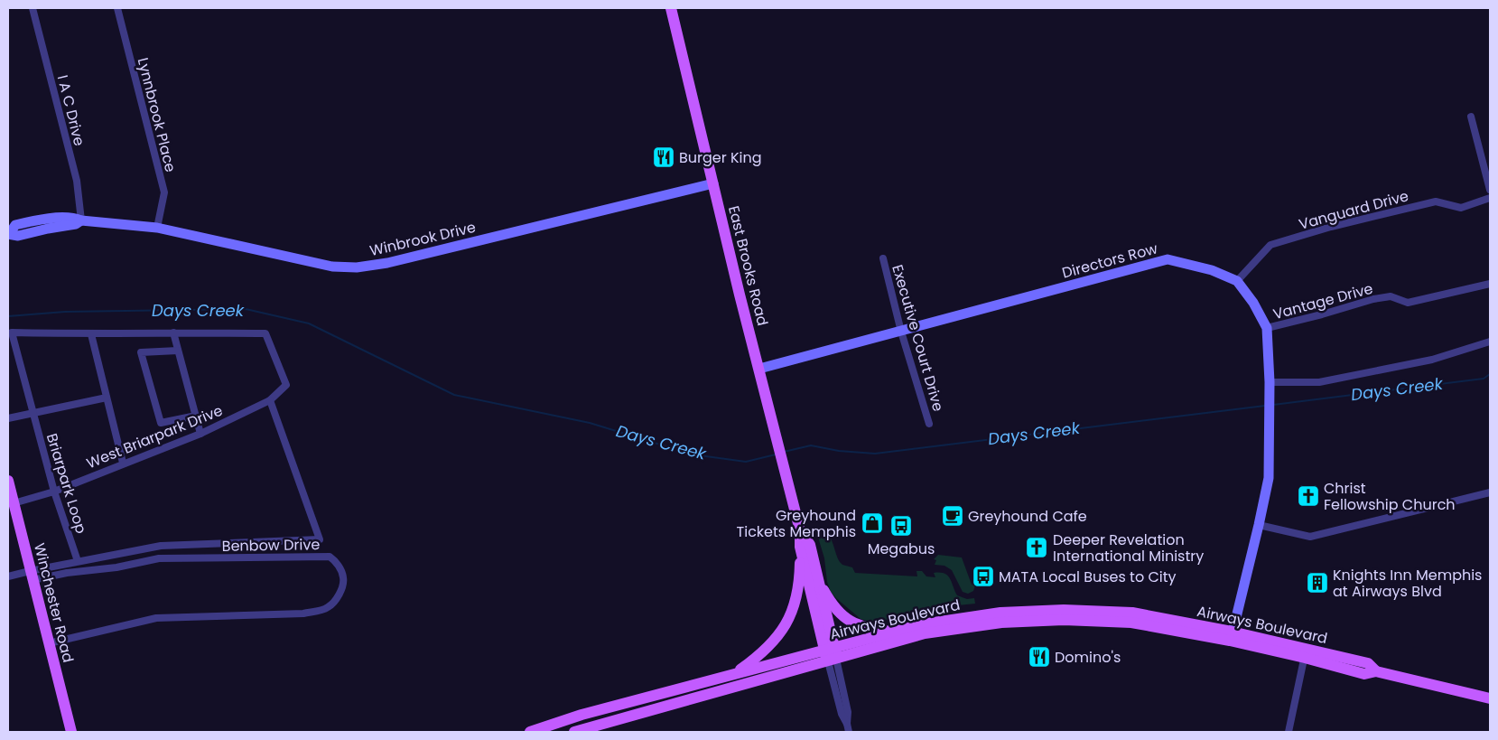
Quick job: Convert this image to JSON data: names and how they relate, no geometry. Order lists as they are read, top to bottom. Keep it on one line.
{"streets":{"main road":["East Brooks Road","Winchester Road","Airways Boulevard"],"street":["I A C Drive","Lynnbrook Place","Vanguard Drive","Winbrook Drive","Directors Row","Vantage Drive","Executive Court Drive","West Briarpark Drive","Briarpark Loop","Benbow Drive"]},"crossings":[["I A C Drive","Winbrook Drive"],["Lynnbrook Place","Winbrook Drive"],["Vanguard Drive","Directors Row"],["Winbrook Drive","East Brooks Road"],["Directors Row","East Brooks Road"],["Directors Row","Vantage Drive"],["Directors Row","Executive Court Drive"],["Directors Row","Airways Boulevard"],["East Brooks Road","Airways Boulevard"],["West Briarpark Drive","Briarpark Loop"],["West Briarpark Drive","Winchester Road"],["Benbow Drive","Winchester Road"]],"water":["Days Creek"],"places":{"restaurant":["Burger King","Domino's"],"church":["Christ Fellowship Church","Deeper Revelation International Ministry"],"cafe":["Greyhound Cafe"],"shop":["Greyhound Tickets Memphis"],"bus stop":["Megabus","MATA Local Buses to City"],"building":["Knights Inn Memphis at Airways Blvd"]}}
